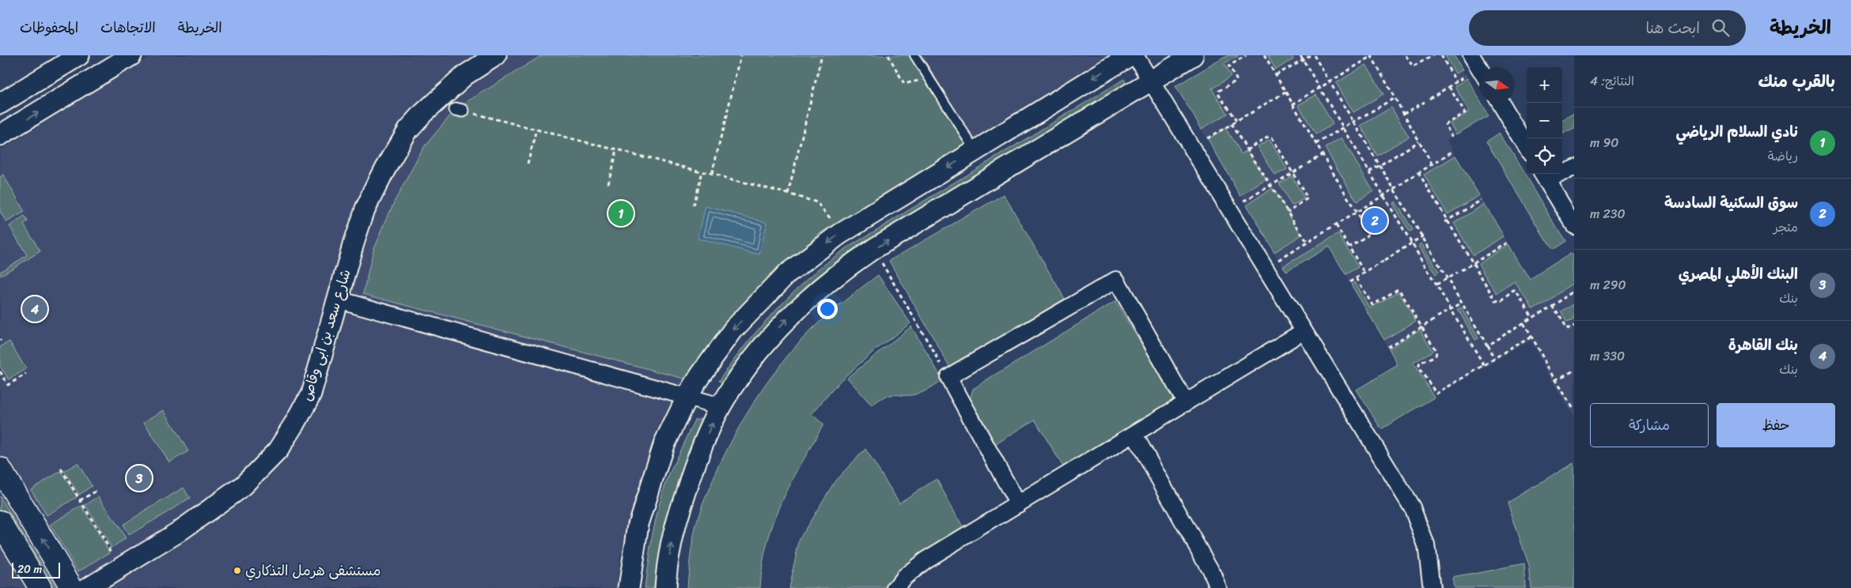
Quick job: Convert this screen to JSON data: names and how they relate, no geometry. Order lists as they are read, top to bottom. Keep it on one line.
{"streets":{"street":["شارع سعد بن ابى وقاص"]},"places":["مستشفى هرمل التذكاري"],"scale_bar":"20 m","north":"right","page":{"header":"الخريطة","search":"ابحث هنا","nav":["الخريطة","الاتجاهات","المحفوظات"],"heading":["بالقرب منك","النتائج: 4"],"map_buttons":["+","−"],"list":[{"mark":"1","name":"نادي السلام الرياضي","note":"رياضة","value":"90 m"},{"mark":"2","name":"سوق السكنية السادسة","note":"متجر","value":"230 m"},{"mark":"3","name":"البنك الأهلي المصري","note":"بنك","value":"290 m"},{"mark":"4","name":"بنك القاهرة","note":"بنك","value":"330 m"}],"pins":["1","2","4","3"],"buttons":["حفظ","مشاركة"],"scale":"20 m"}}
